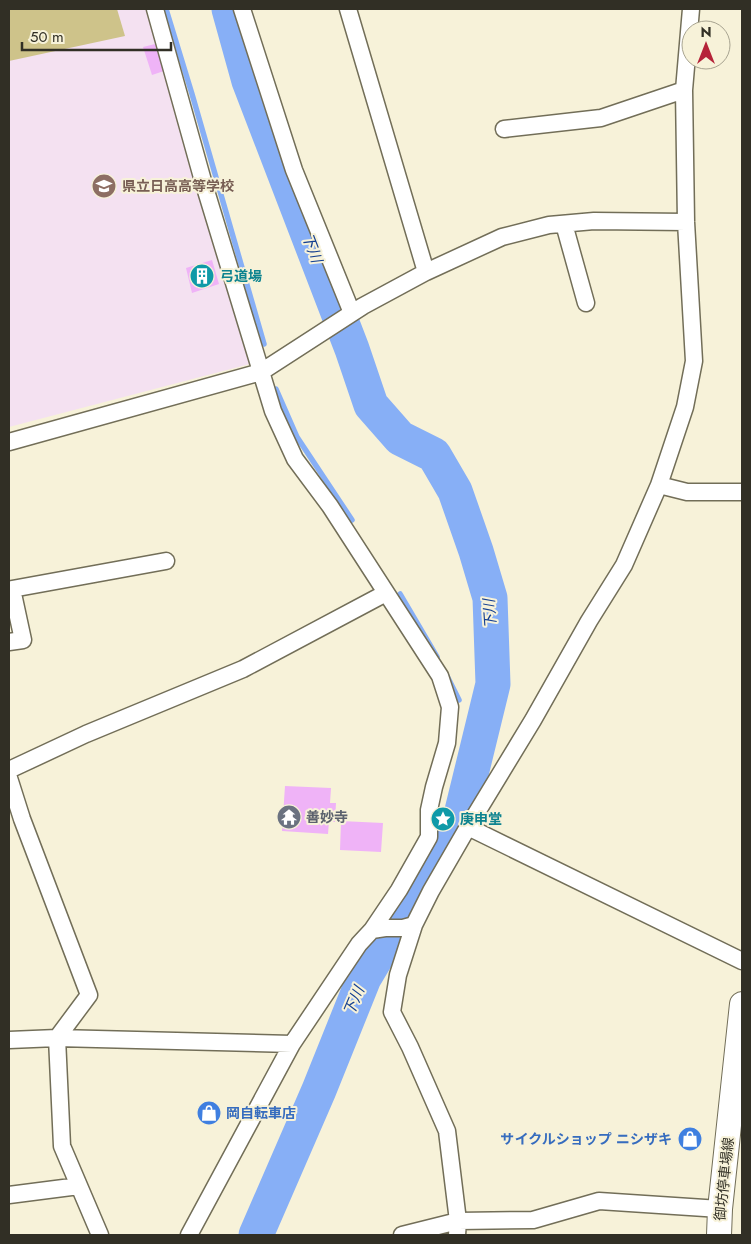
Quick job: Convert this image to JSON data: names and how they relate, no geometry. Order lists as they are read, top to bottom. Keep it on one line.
{"streets":{"main road":["御坊停車場線"]},"water":["下川"],"places":{"school or university":["県立日高高等学校"],"building":["弓道場"],"temple":["善妙寺"],"place":["庚申堂"],"shop":["岡自転車店","サイクルショップ ニシザキ"]},"scale_bar":"50 m","north":"top"}
